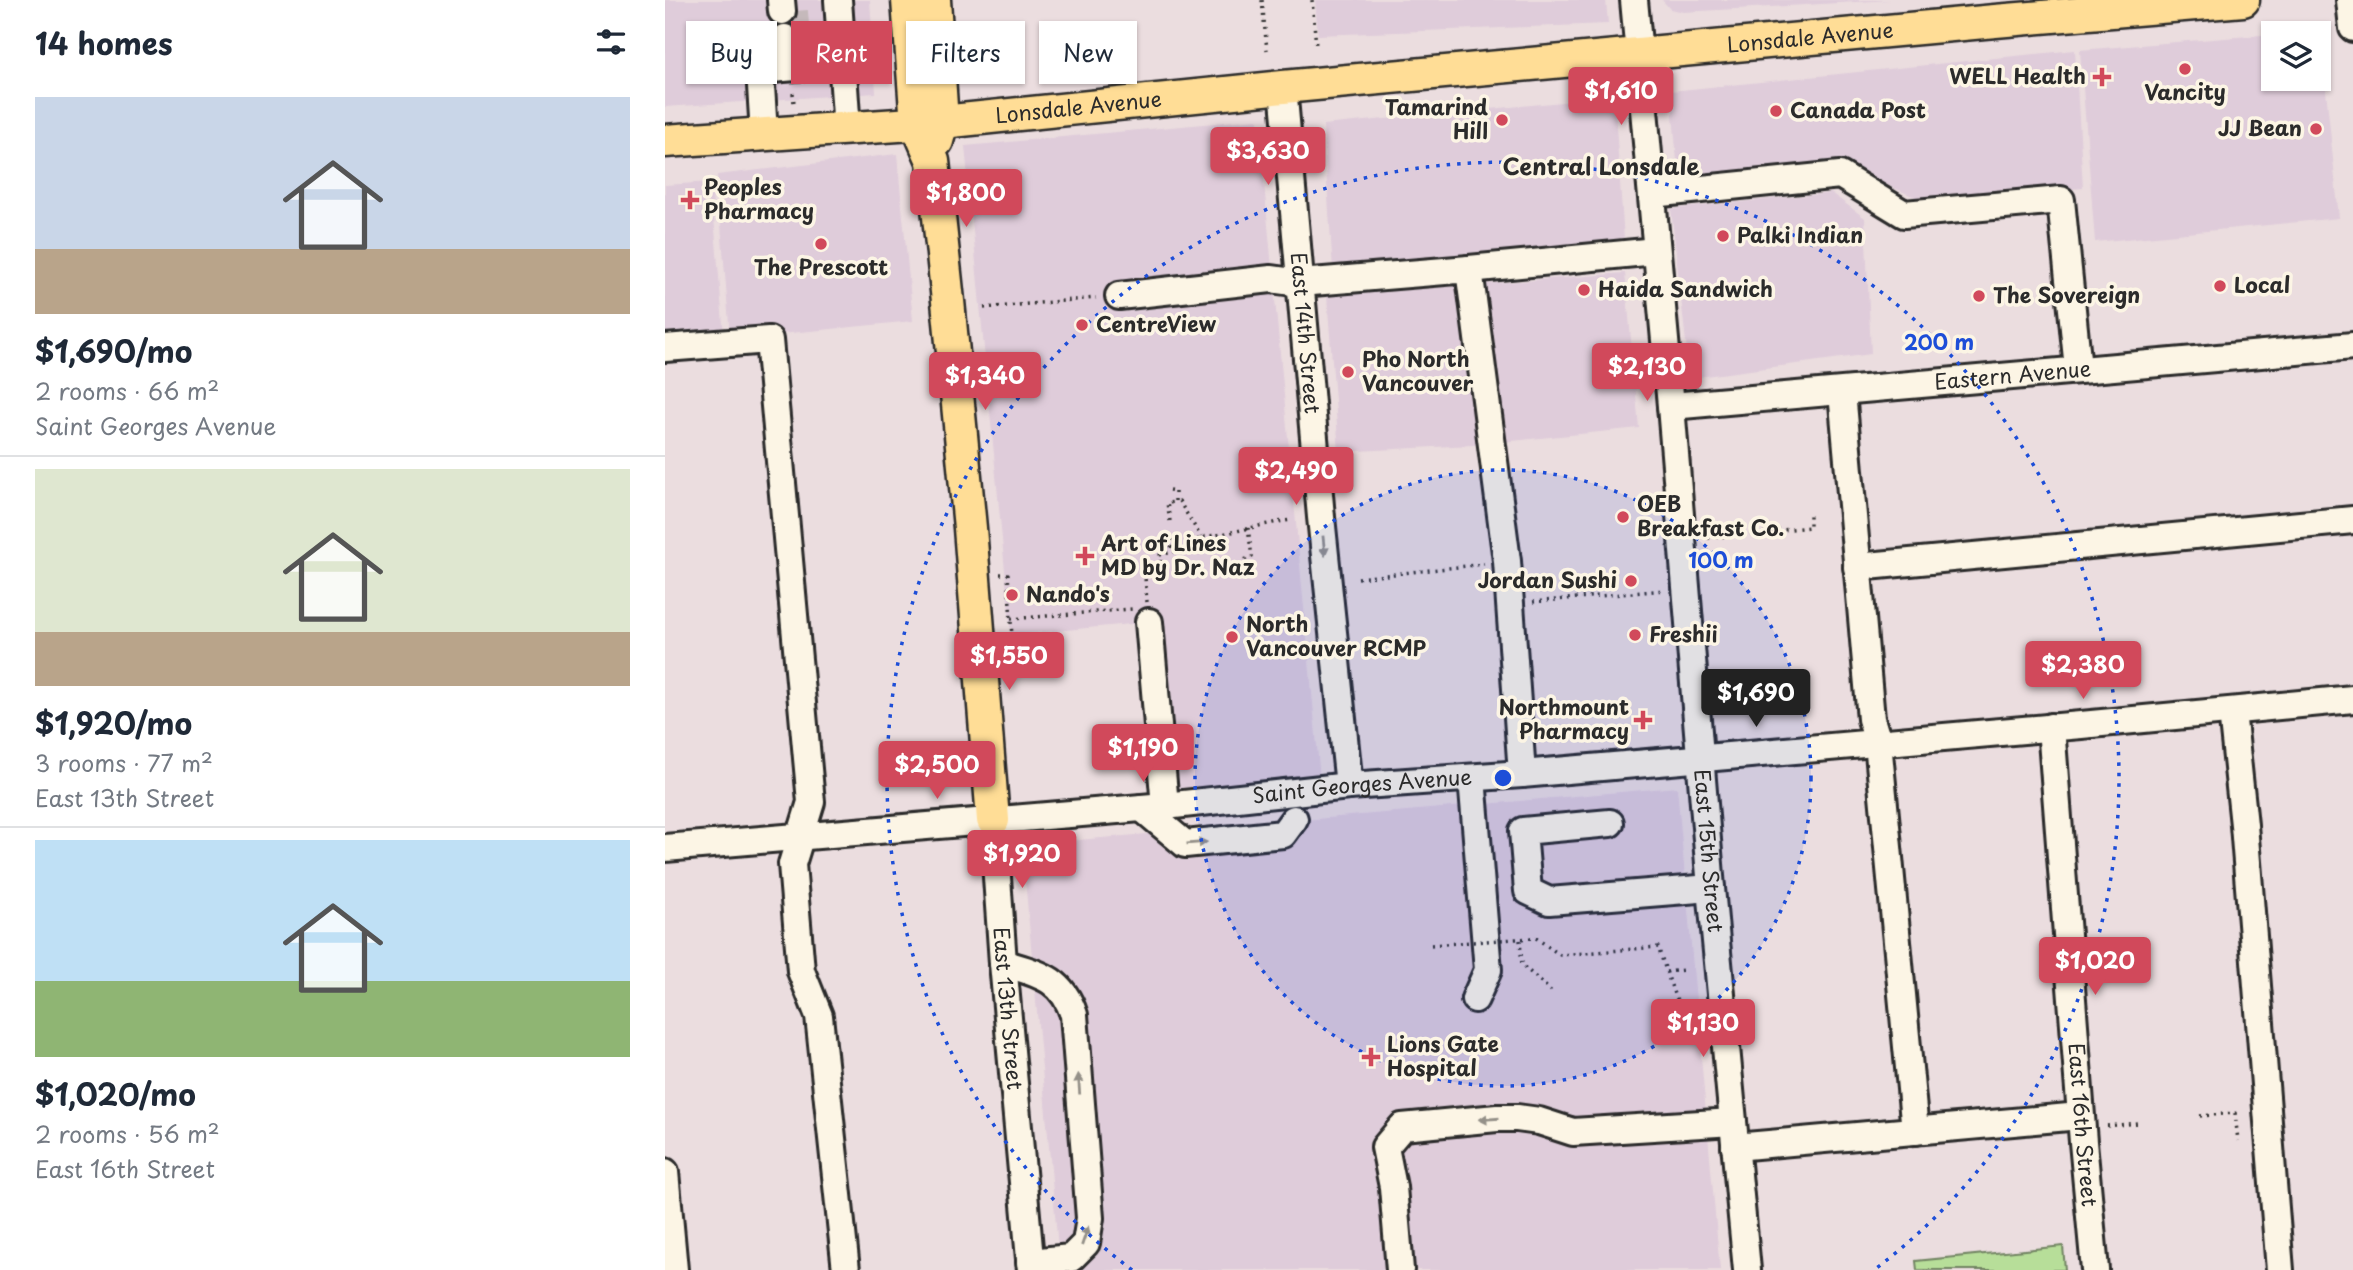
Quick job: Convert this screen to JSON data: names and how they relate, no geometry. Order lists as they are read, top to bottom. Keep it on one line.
{"streets":{"main road":["Lonsdale Avenue","East 13th Street"],"street":["East 14th Street","Eastern Avenue","Saint Georges Avenue","East 15th Street","East 16th Street"]},"crossings":[["Lonsdale Avenue","East 14th Street"],["Lonsdale Avenue","East 15th Street"],["Lonsdale Avenue","East 13th Street"],["East 14th Street","Saint Georges Avenue"],["Eastern Avenue","East 15th Street"],["Saint Georges Avenue","East 15th Street"],["Saint Georges Avenue","East 13th Street"],["Saint Georges Avenue","East 16th Street"]],"districts":["Central Lonsdale"],"places":{"other":["Vancity","Canada Post","Tamarind Hill","JJ Bean","Palki Indian","The Prescott","Local","Haida Sandwich","The Sovereign","CentreView","Pho North Vancouver","OEB Breakfast Co.","Jordan Sushi","Nando's","Freshii","North Vancouver RCMP"],"health":["WELL Health","Peoples Pharmacy","Art of Lines MD by Dr. Naz","Northmount Pharmacy","Lions Gate Hospital"]},"page":{"heading":"14 homes","chip":["Buy","Rent","Filters","New"],"price":["$1,610","$3,630","$1,800","$2,130","$1,340","$2,490","$1,550","$2,380","$1,690","$1,190","$2,500","$1,920","$1,020","$1,130"],"list":[{"name":"$1,690/mo","note":"2 rooms · 66 m² · Saint Georges Avenue"},{"name":"$1,920/mo","note":"3 rooms · 77 m² · East 13th Street"},{"name":"$1,020/mo","note":"2 rooms · 56 m² · East 16th Street"}]},"rings":["200 m","100 m"]}
